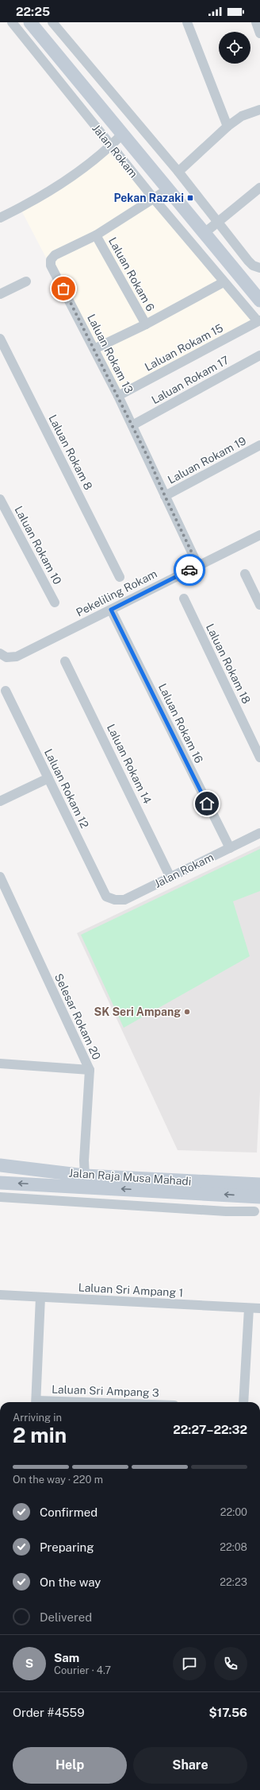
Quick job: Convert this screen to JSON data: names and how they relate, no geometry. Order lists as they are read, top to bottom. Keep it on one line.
{"streets":{"main road":["Jalan Rokam","Jalan Raja Musa Mahadi"],"street":["Laluan Rokam 6","Laluan Rokam 15","Laluan Rokam 13","Laluan Rokam 17","Laluan Rokam 8","Laluan Rokam 19","Laluan Rokam 10","Pekeliling Rokam","Laluan Rokam 18","Laluan Rokam 16","Laluan Rokam 14","Laluan Rokam 12","Selesar Rokam 20","Laluan Sri Ampang 1"]},"crossings":[["Jalan Rokam","Laluan Rokam 15"],["Jalan Rokam","Laluan Rokam 13"],["Jalan Rokam","Laluan Rokam 16"],["Jalan Rokam","Laluan Rokam 14"],["Jalan Rokam","Laluan Rokam 12"],["Laluan Rokam 6","Laluan Rokam 13"],["Laluan Rokam 15","Laluan Rokam 13"],["Laluan Rokam 13","Laluan Rokam 17"],["Laluan Rokam 13","Laluan Rokam 19"],["Laluan Rokam 13","Pekeliling Rokam"],["Pekeliling Rokam","Laluan Rokam 16"],["Selesar Rokam 20","Jalan Raja Musa Mahadi"]],"places":{"transit":["Pekan Razaki"],"other":["SK Seri Ampang"]},"page":{"status":"22:25","heading":["2 min","Arriving in","22:27–22:32"],"panel":["Sam","Courier · 4.7","Order #4559","$17.56"],"bar":"On the way · 220 m","list":[["Confirmed","22:00"],["Preparing","22:08"],["On the way","22:23"],"Delivered"],"round":"S","buttons":["Help","Share"]}}
